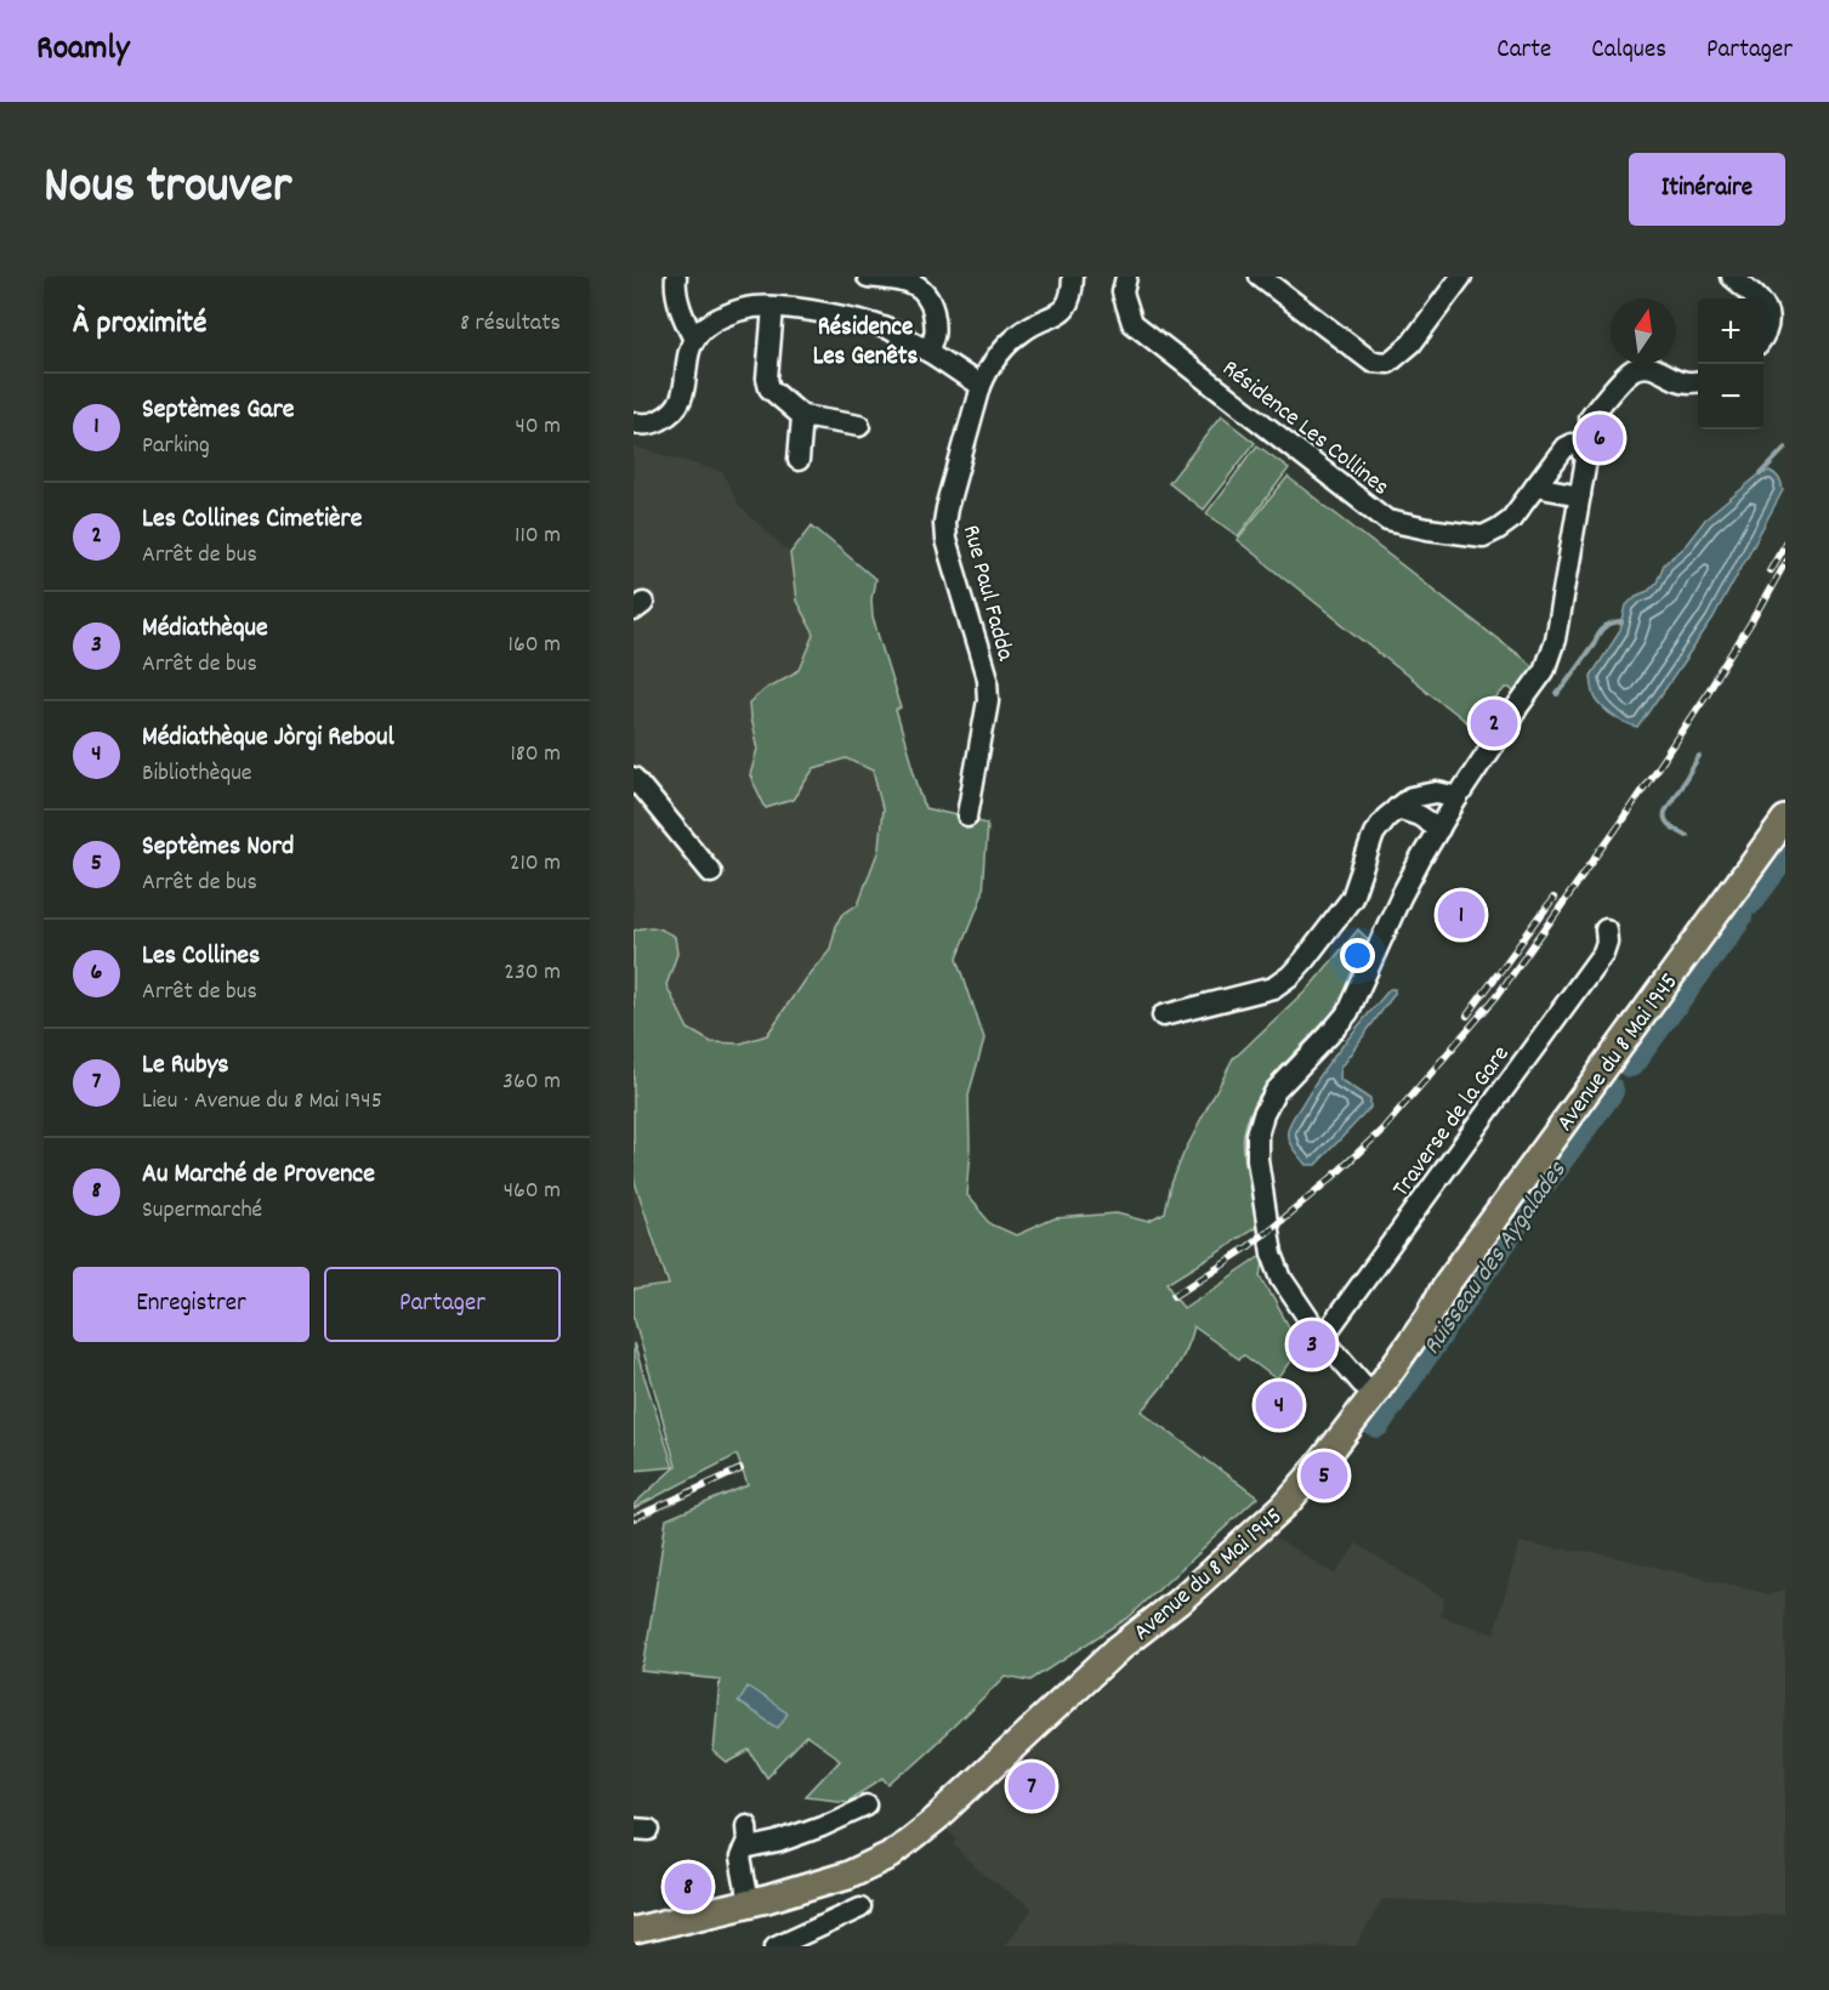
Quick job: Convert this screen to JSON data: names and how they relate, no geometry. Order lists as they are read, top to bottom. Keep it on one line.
{"streets":{"main road":["Avenue du 8 Mai 1945"],"street":["Résidence Les Collines","Rue Paul Fadda","Traverse de la Gare"]},"districts":["Résidence Les Genêts"],"water":["Ruisseau des Aygalades"],"north":"top","page":{"header":"Roamly","nav":["Carte","Calques","Partager"],"title":"Nous trouver","buttons":["Itinéraire",["Enregistrer","Partager"]],"heading":["À proximité","8 résultats"],"map_buttons":["+","−"],"list":[{"mark":"1","name":"Septèmes Gare","note":"Parking","value":"40 m"},{"mark":"2","name":"Les Collines Cimetière","note":"Arrêt de bus","value":"110 m"},{"mark":"3","name":"Médiathèque","note":"Arrêt de bus","value":"160 m"},{"mark":"4","name":"Médiathèque Jòrgi Reboul","note":"Bibliothèque","value":"180 m"},{"mark":"5","name":"Septèmes Nord","note":"Arrêt de bus","value":"210 m"},{"mark":"6","name":"Les Collines","note":"Arrêt de bus","value":"230 m"},{"mark":"7","name":"Le Rubys","note":"Lieu · Avenue du 8 Mai 1945","value":"360 m"},{"mark":"8","name":"Au Marché de Provence","note":"Supermarché","value":"460 m"}],"pins":["6","2","1","3","4","5","7","8"]}}
